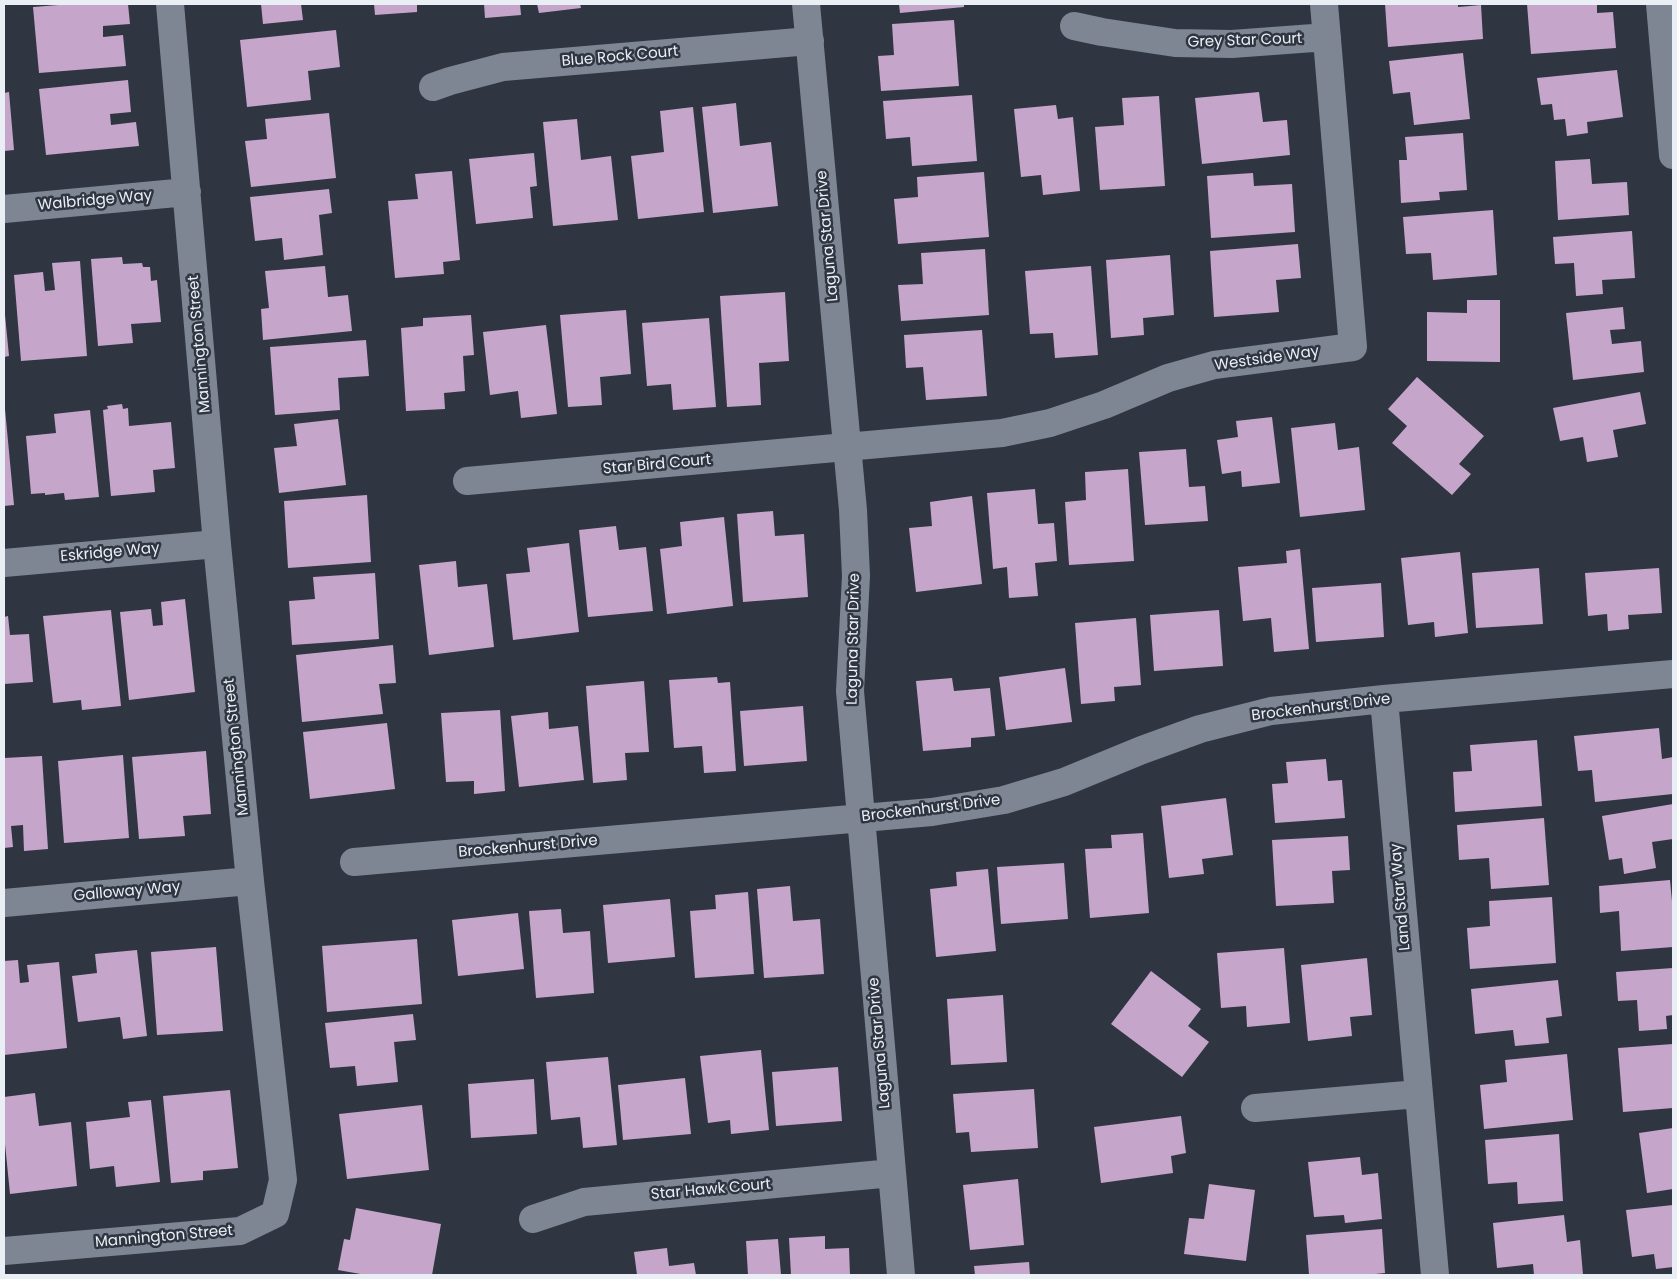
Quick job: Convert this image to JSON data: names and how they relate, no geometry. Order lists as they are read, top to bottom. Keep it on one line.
{"streets":{"street":["Grey Star Court","Blue Rock Court","Walbridge Way","Laguna Star Drive","Mannington Street","Westside Way","Star Bird Court","Eskridge Way","Brockenhurst Drive","Galloway Way","Land Star Way","Star Hawk Court"]},"crossings":[["Grey Star Court","Westside Way"],["Blue Rock Court","Laguna Star Drive"],["Walbridge Way","Mannington Street"],["Laguna Star Drive","Westside Way"],["Laguna Star Drive","Star Bird Court"],["Laguna Star Drive","Brockenhurst Drive"],["Laguna Star Drive","Star Hawk Court"],["Mannington Street","Eskridge Way"],["Mannington Street","Galloway Way"],["Westside Way","Star Bird Court"],["Brockenhurst Drive","Land Star Way"]]}
